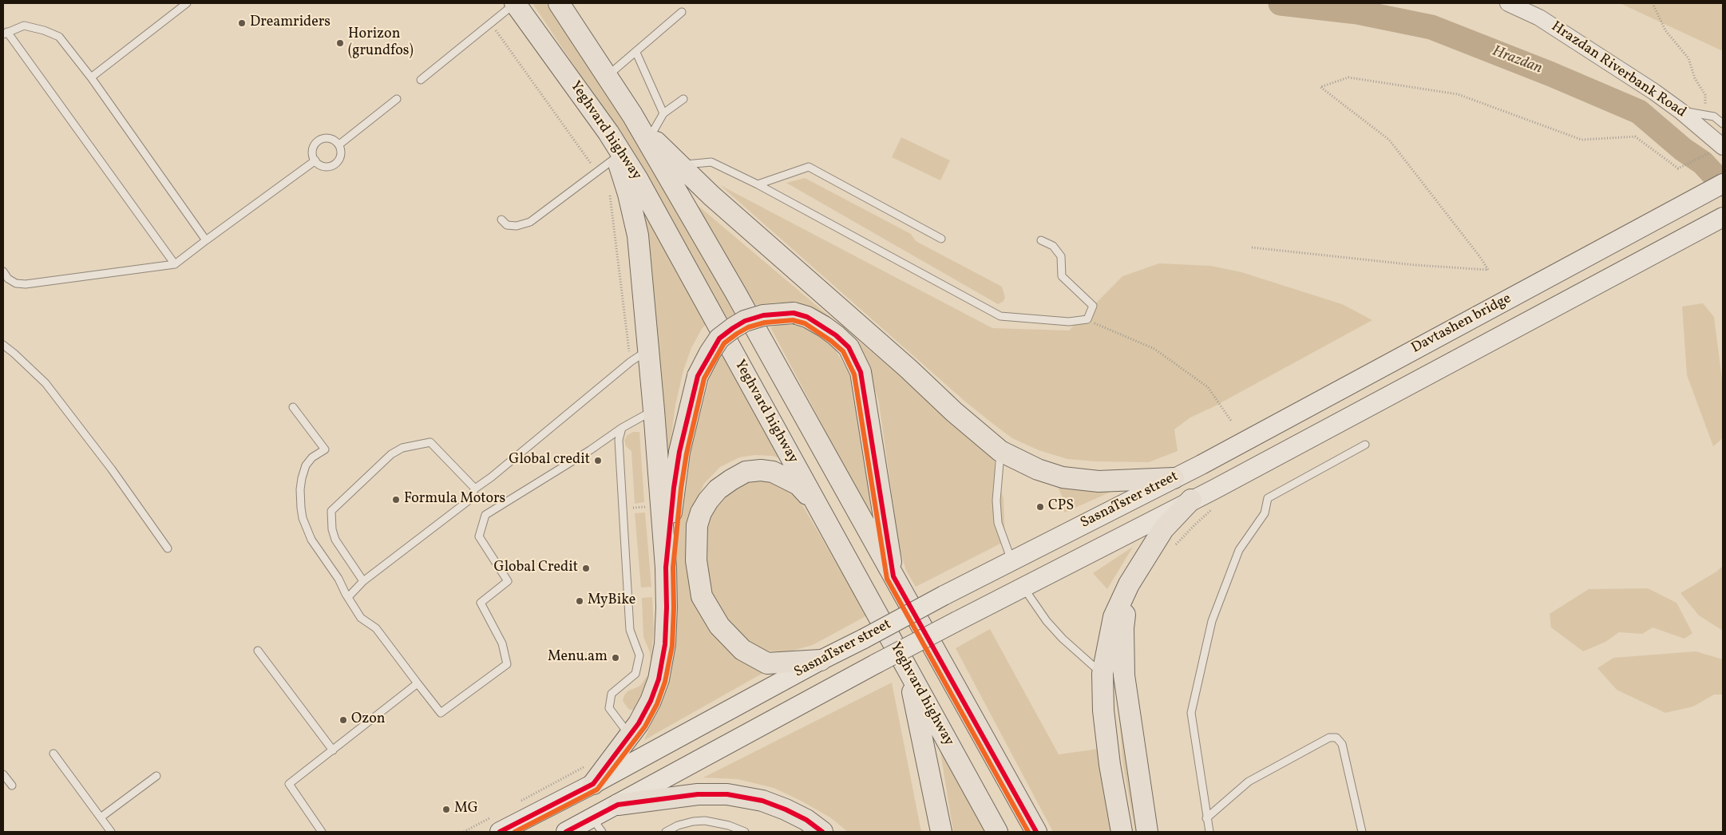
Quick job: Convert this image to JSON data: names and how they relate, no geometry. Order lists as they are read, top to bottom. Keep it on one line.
{"streets":{"main road":["Yeghvard highway","Davtashen bridge","SasnaTsrer street"],"street":["Hrazdan Riverbank Road"]},"crossings":[["Davtashen bridge","SasnaTsrer street"]],"water":["Hrazdan"],"places":["Dreamriders","Horizon (grundfos)","Global credit","Formula Motors","CPS","Global Credit","MyBike","Menu.am","Ozon","MG"]}
